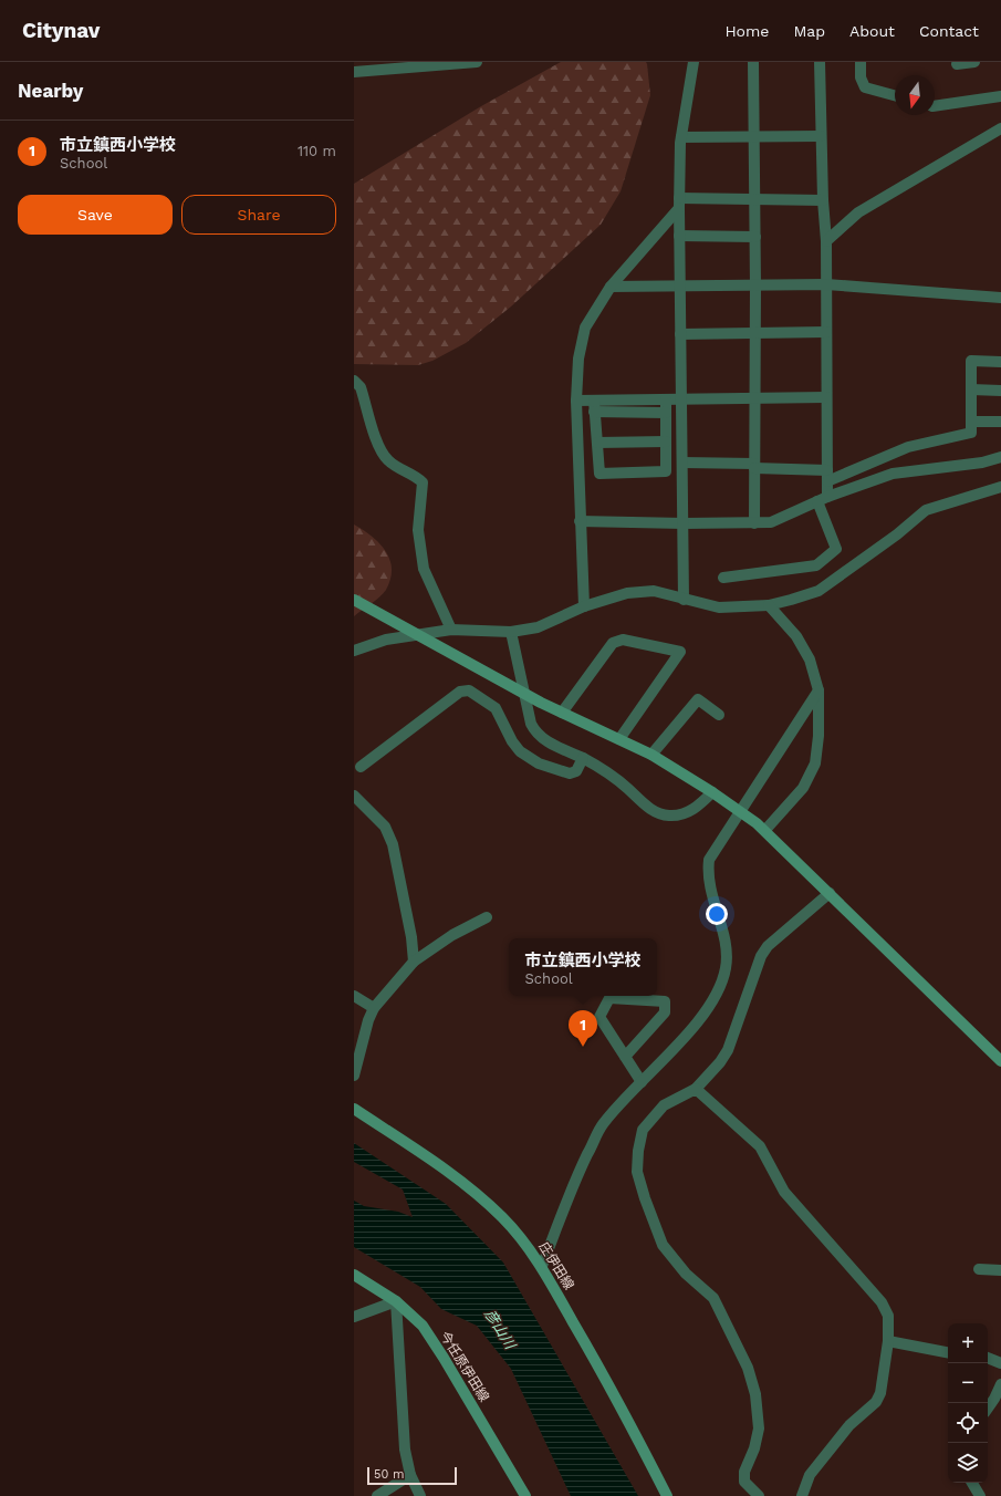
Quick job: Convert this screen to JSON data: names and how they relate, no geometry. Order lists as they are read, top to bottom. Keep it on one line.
{"streets":{"main road":["庄伊田線","今任原伊田線"]},"water":["彦山川"],"scale_bar":"50 m","north":"bottom","page":{"header":"Citynav","nav":["Home","Map","About","Contact"],"heading":"Nearby","list":[{"mark":"1","name":"市立鎮西小学校","note":"School","value":"110 m"}],"buttons":["Save","Share"],"popup":["市立鎮西小学校","School"],"pins":"1","map_buttons":["+","−"],"scale":"50 m"}}
